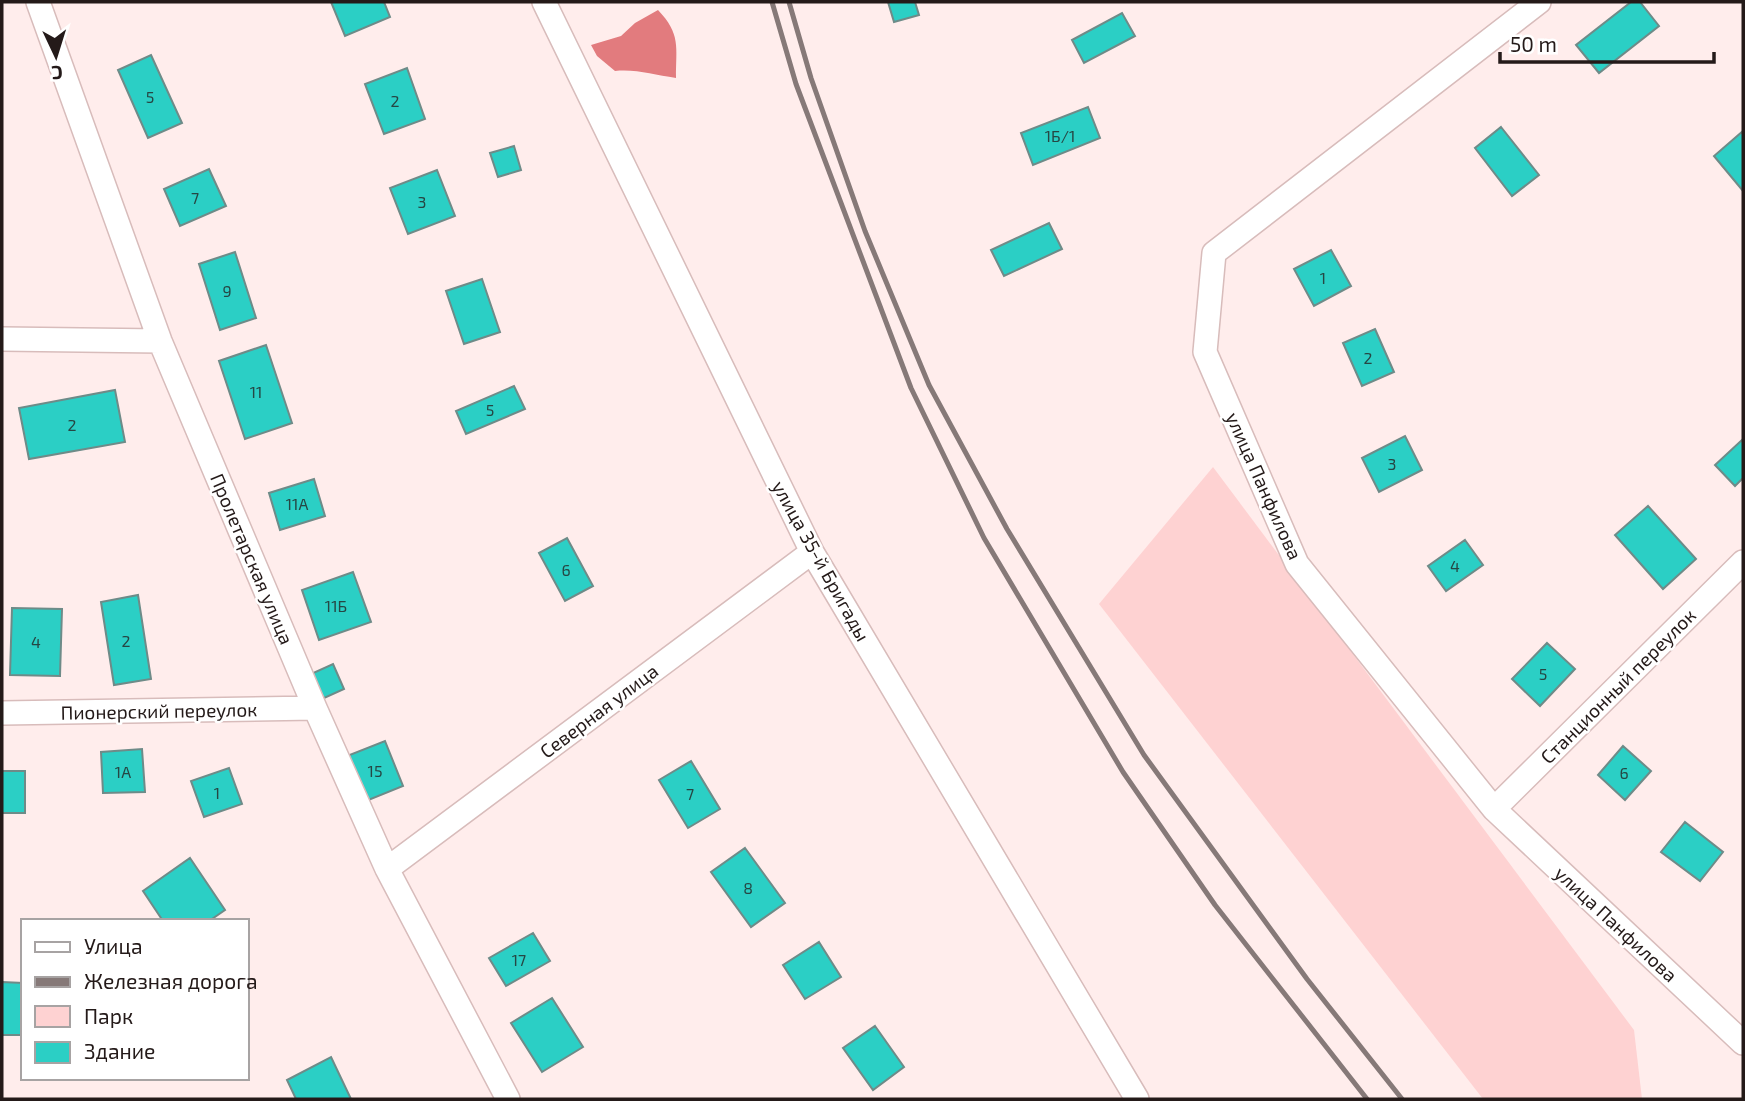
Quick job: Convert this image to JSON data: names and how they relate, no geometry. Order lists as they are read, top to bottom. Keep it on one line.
{"streets":{"street":["улица Панфилова","Пролетарская улица","улица 35-й Бригады","Станционный переулок","Пионерский переулок","Северная улица"]},"crossings":[["улица Панфилова","Станционный переулок"],["Пролетарская улица","Пионерский переулок"],["Пролетарская улица","Северная улица"],["улица 35-й Бригады","Северная улица"]],"house_numbers":["5","2","1Б/1","7","3","1","9","2","11","5","2","3","11А","4","6","11Б","2","4","5","15","1А","6","1","7","8","17"],"legend":["Улица","Железная дорога","Парк","Здание"],"scale_bar":"50 m","north":"bottom"}
